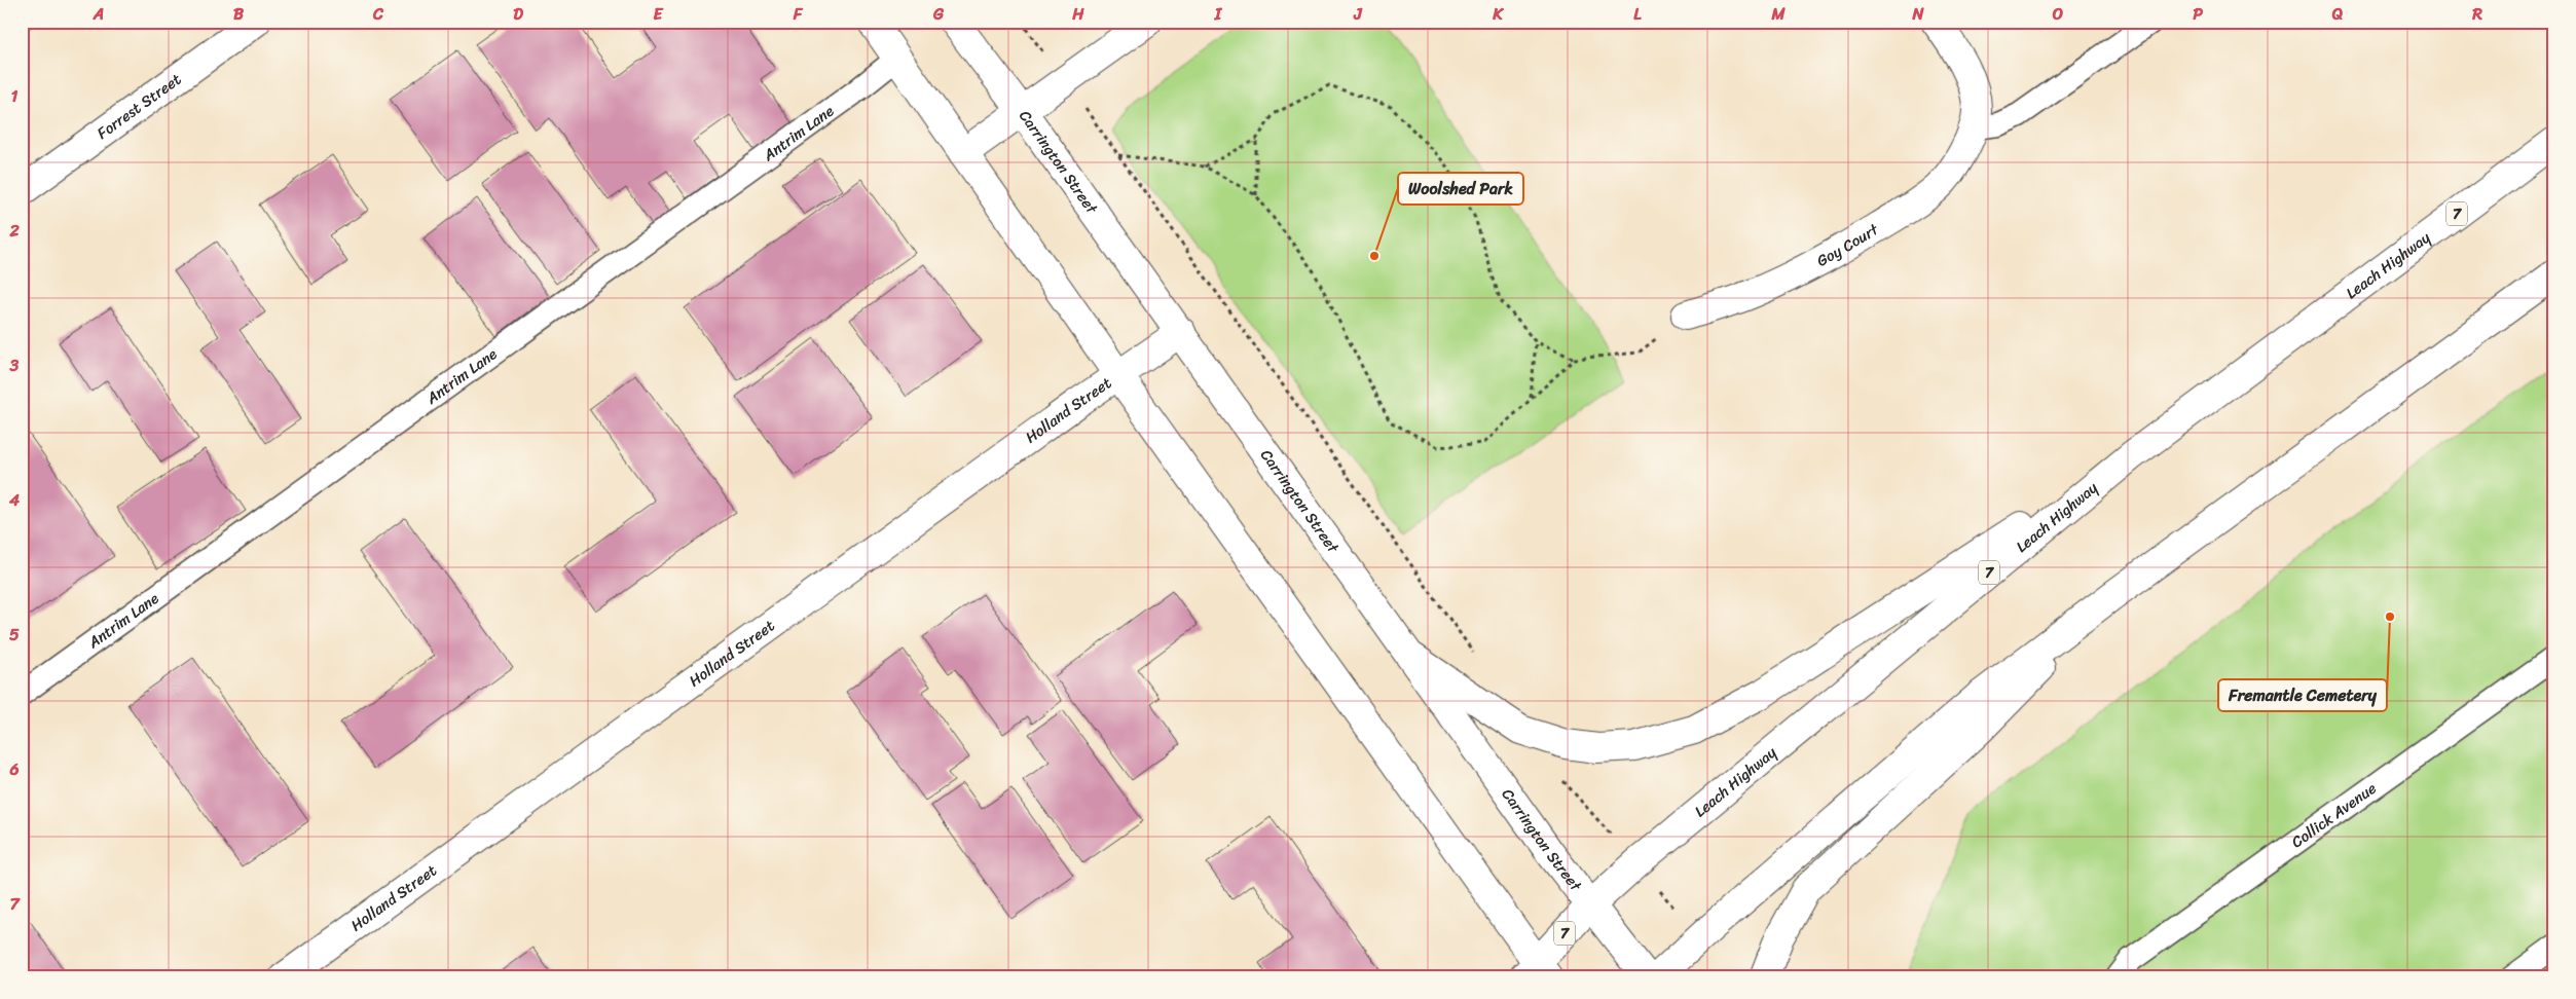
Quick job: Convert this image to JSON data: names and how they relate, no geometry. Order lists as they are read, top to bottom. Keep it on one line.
{"streets":{"main road":["Forrest Street","Carrington Street","7","Goy Court","Leach Highway","Holland Street"],"lane":["Antrim Lane","Collick Avenue"]},"crossings":[["Carrington Street","Leach Highway"],["Carrington Street","Holland Street"]],"places":["Woolshed Park","Fremantle Cemetery"],"grid":{"columns":["A","B","C","D","E","F","G","H","I","J","K","L","M","N","O","P","Q","R"],"rows":["1","2","3","4","5","6","7"]}}
